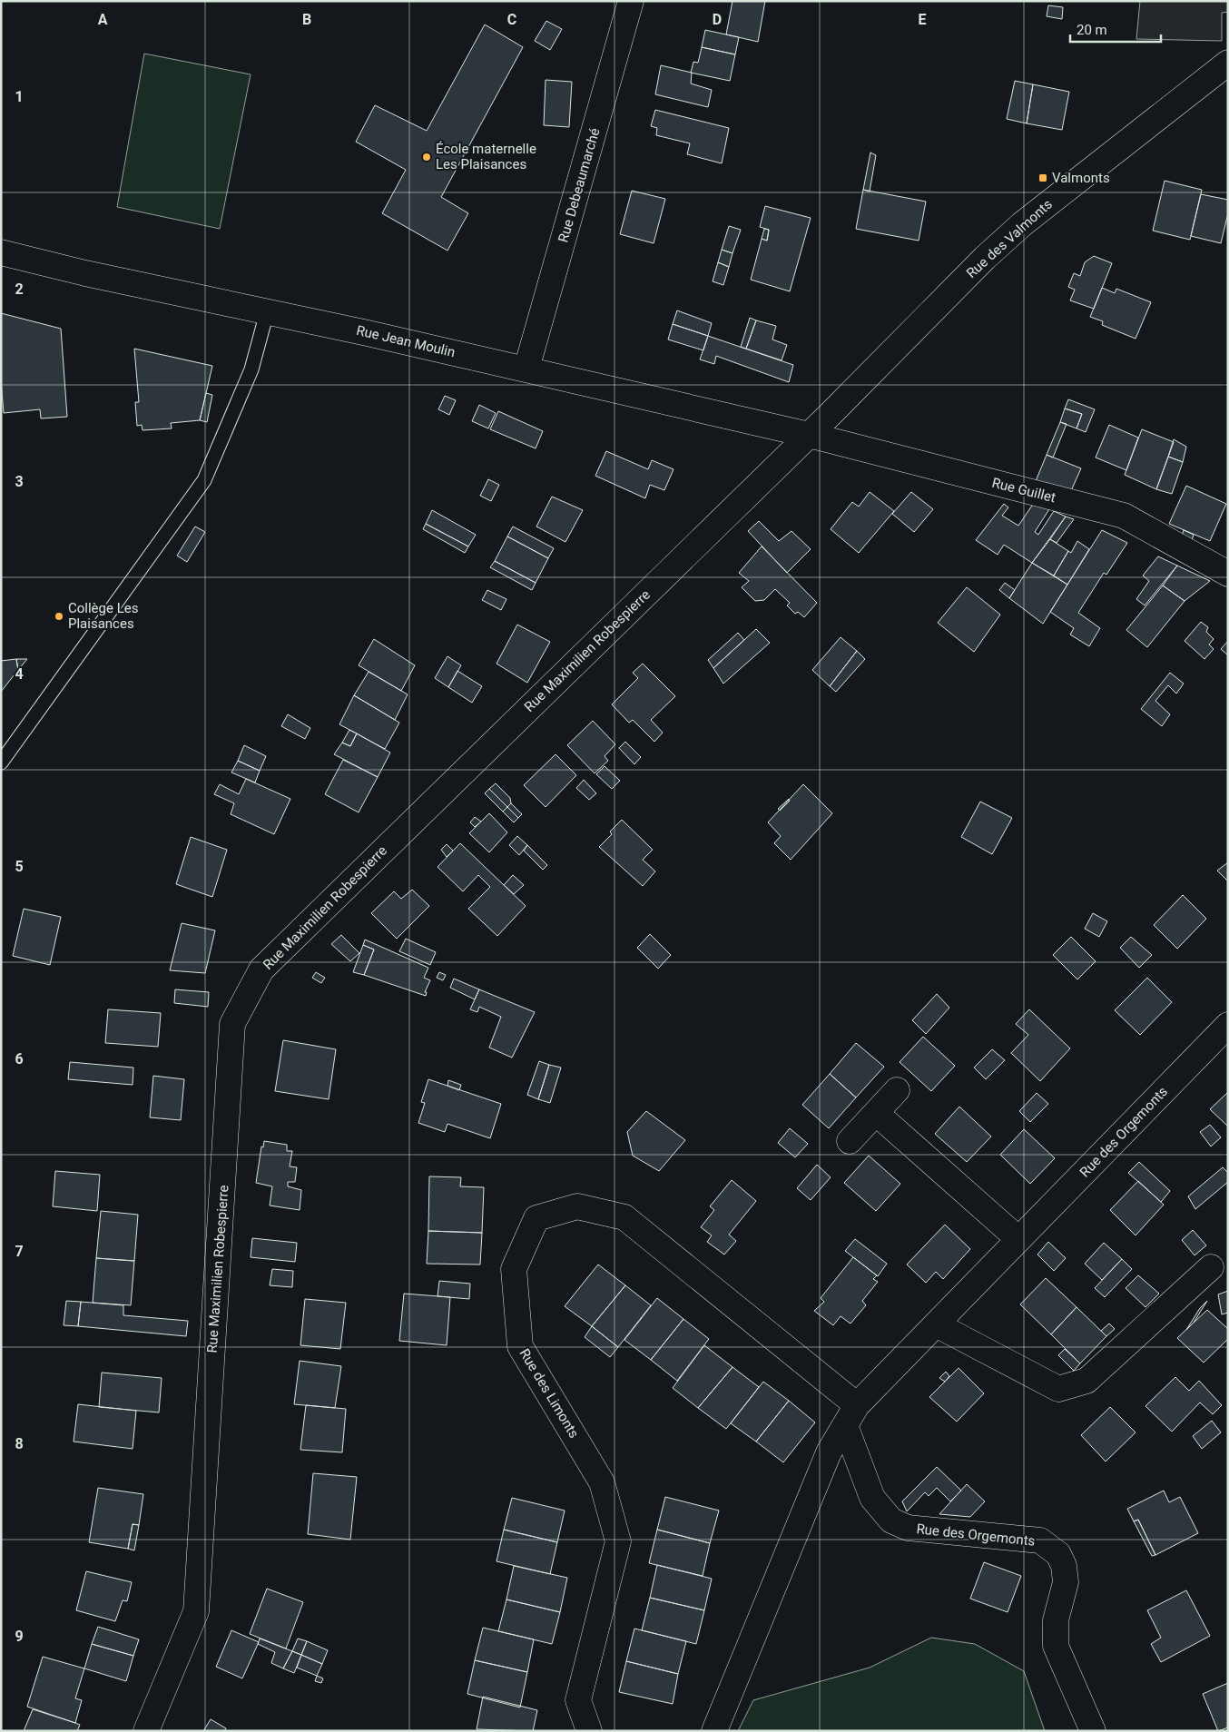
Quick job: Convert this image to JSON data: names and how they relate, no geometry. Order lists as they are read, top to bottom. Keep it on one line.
{"streets":{"street":["Rue Debeaumarché","Rue des Valmonts","Rue Jean Moulin","Rue Guillet","Rue Maximilien Robespierre","Rue des Orgemonts","Rue des Limonts"]},"crossings":[["Rue Debeaumarché","Rue Jean Moulin"],["Rue des Valmonts","Rue Jean Moulin"],["Rue des Valmonts","Rue Guillet"],["Rue des Valmonts","Rue Maximilien Robespierre"],["Rue Jean Moulin","Rue Guillet"],["Rue Jean Moulin","Rue Maximilien Robespierre"],["Rue Guillet","Rue Maximilien Robespierre"],["Rue des Orgemonts","Rue des Limonts"]],"places":{"other":["École maternelle Les Plaisances","Collège Les Plaisances"],"transit":["Valmonts"]},"scale_bar":"20 m","grid":{"columns":["A","B","C","D","E"],"rows":["1","2","3","4","5","6","7","8","9"]}}
